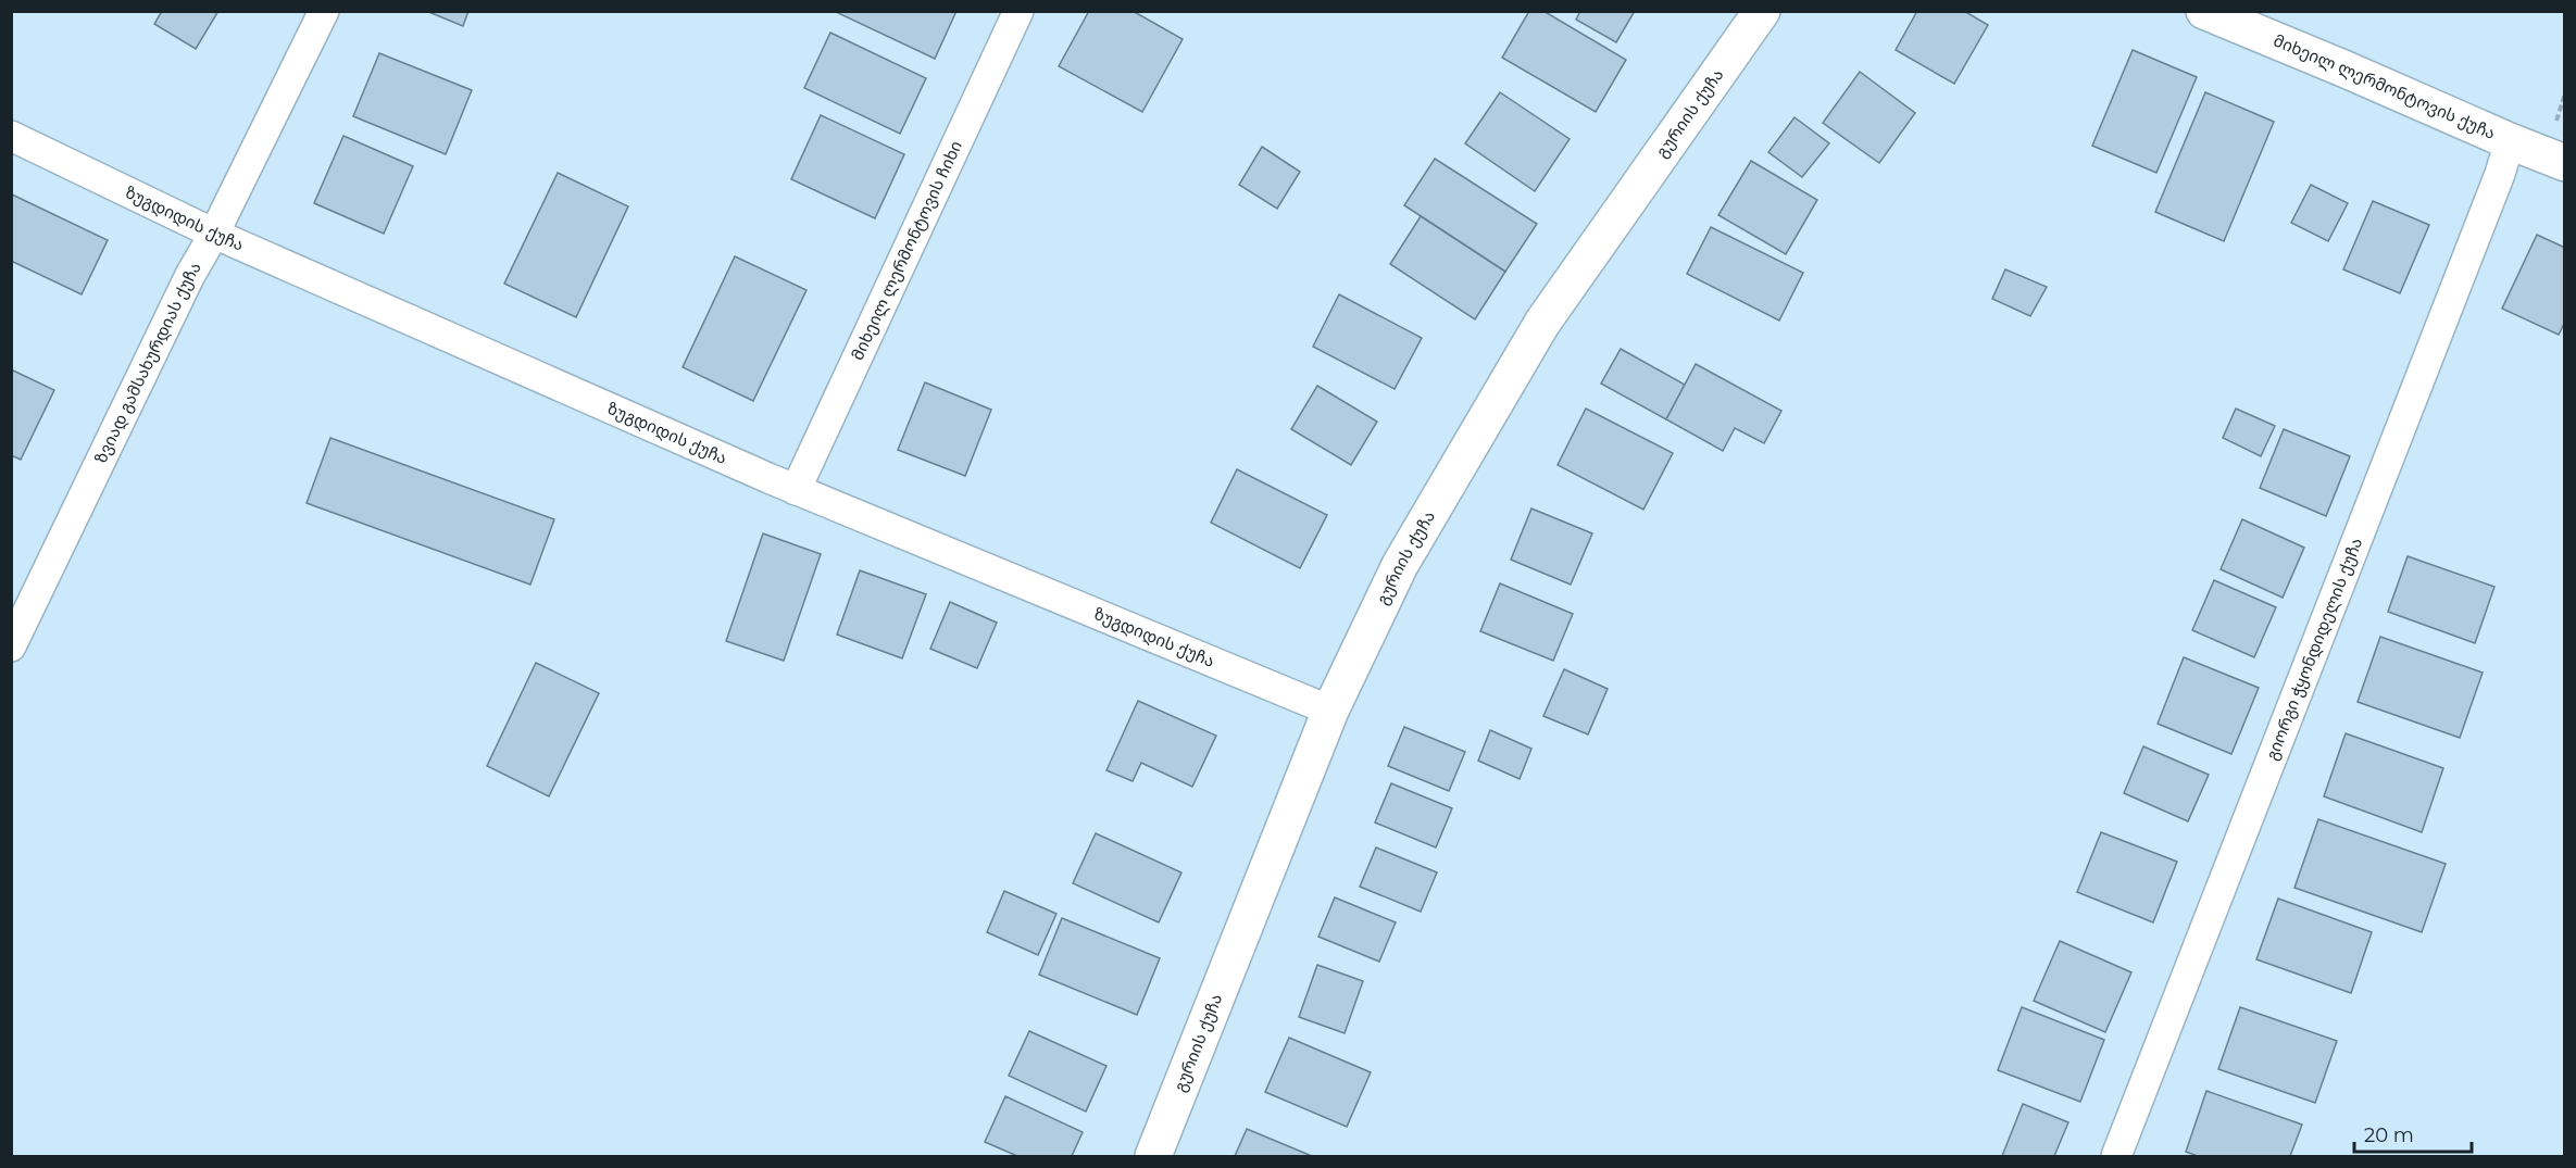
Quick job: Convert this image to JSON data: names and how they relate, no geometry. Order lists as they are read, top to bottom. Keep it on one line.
{"streets":{"main road":["მიხეილ ლერმონტოვის ქუჩა","გურიის ქუჩა"],"street":["ზუგდიდის ქუჩა","მიხეილ ლერმონტოვის ჩიხი","ზვიად გამსახურდიას ქუჩა","გიორგი ჭყონდიდელის ქუჩა"]},"crossings":[["მიხეილ ლერმონტოვის ქუჩა","გიორგი ჭყონდიდელის ქუჩა"],["გურიის ქუჩა","ზუგდიდის ქუჩა"],["ზუგდიდის ქუჩა","მიხეილ ლერმონტოვის ჩიხი"],["ზუგდიდის ქუჩა","ზვიად გამსახურდიას ქუჩა"]],"scale_bar":"20 m"}
